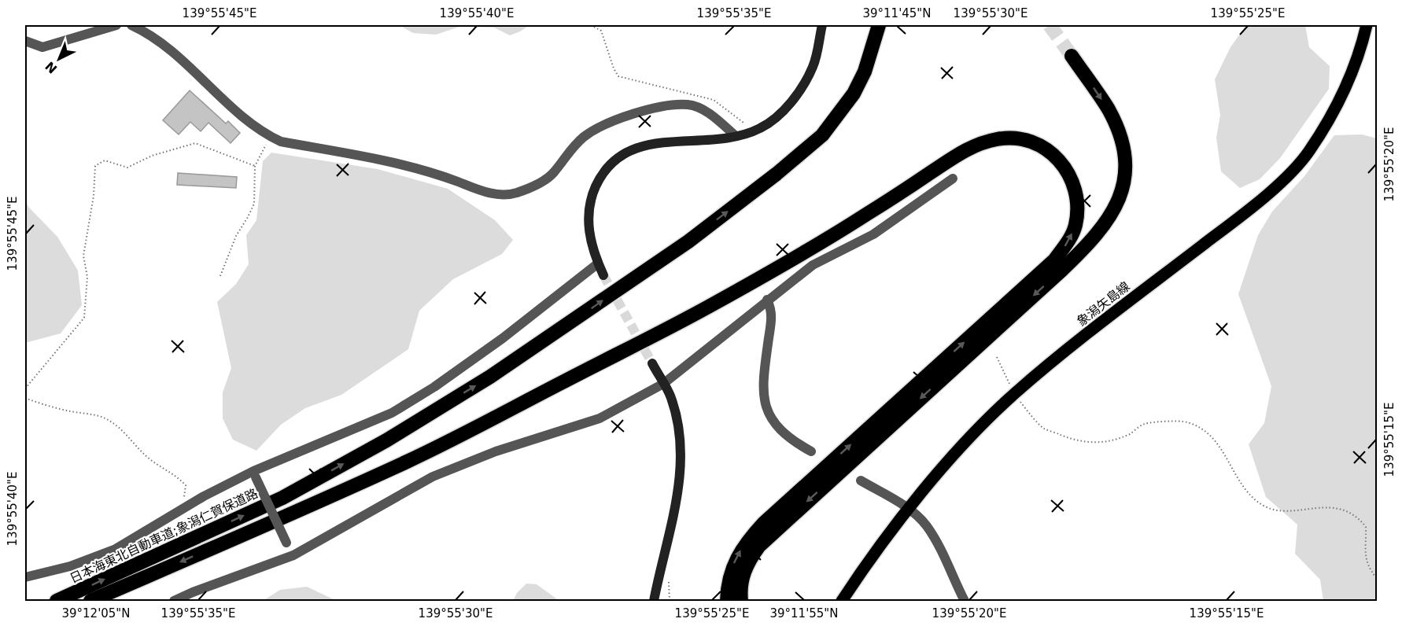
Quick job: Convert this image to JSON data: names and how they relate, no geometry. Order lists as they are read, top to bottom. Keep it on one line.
{"streets":{"highway":["日本海東北自動車道;象潟仁賀保道路"],"main road":["象潟矢島線"]},"one_way":["日本海東北自動車道;象潟仁賀保道路"],"north":"bottom left","coordinates":["139°55'45\"E","139°55'40\"E","139°55'35\"E","39°11'45\"N","139°55'30\"E","139°55'25\"E","139°55'20\"E","139°55'15\"E","39°12'05\"N","39°11'55\"N"]}
